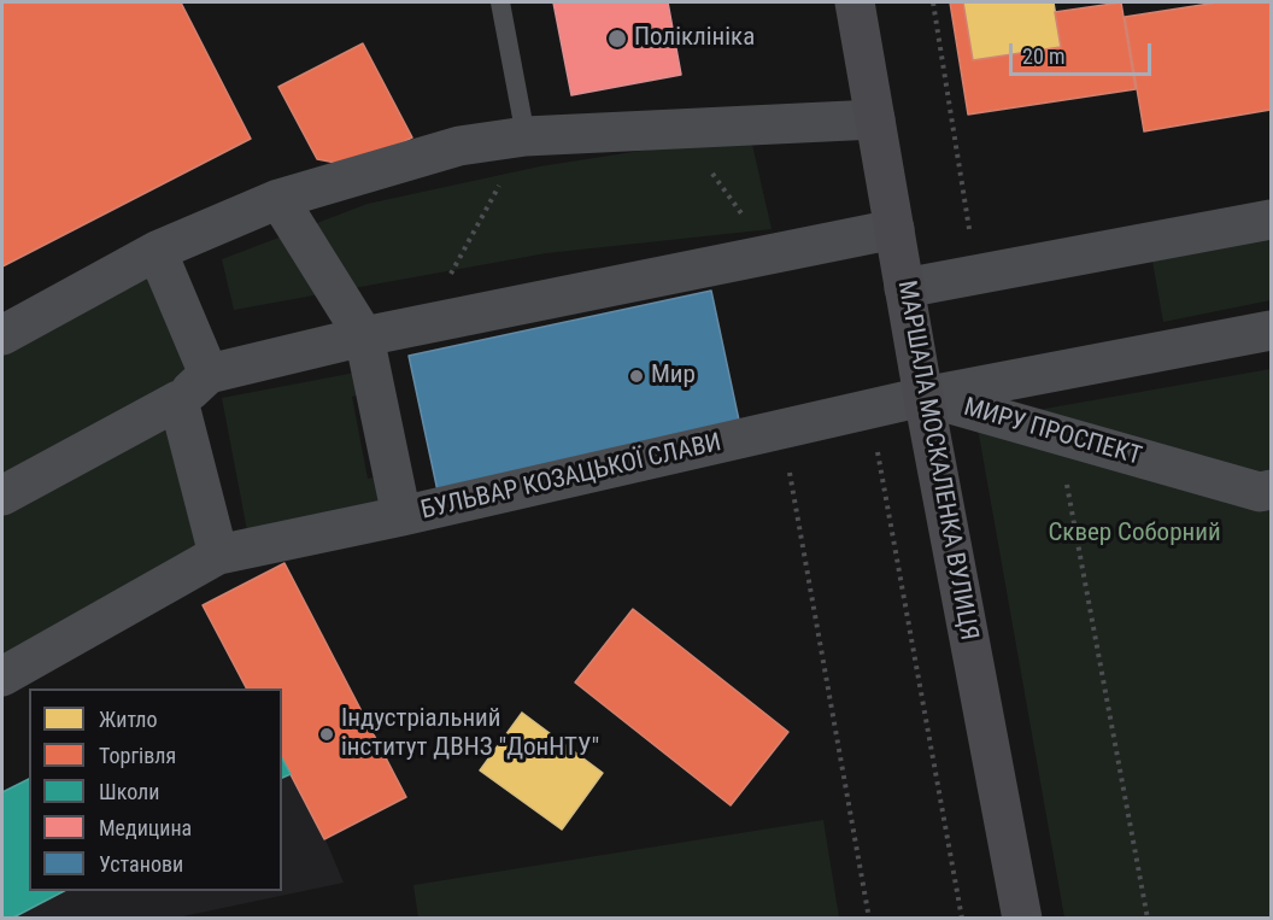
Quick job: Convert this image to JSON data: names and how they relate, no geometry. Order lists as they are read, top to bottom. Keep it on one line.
{"streets":{"street":["МИРУ ПРОСПЕКТ","МАРШАЛА МОСКАЛЕНКА ВУЛИЦЯ","БУЛЬВАР КОЗАЦЬКОЇ СЛАВИ"]},"crossings":[["МИРУ ПРОСПЕКТ","МАРШАЛА МОСКАЛЕНКА ВУЛИЦЯ"],["МИРУ ПРОСПЕКТ","БУЛЬВАР КОЗАЦЬКОЇ СЛАВИ"],["МАРШАЛА МОСКАЛЕНКА ВУЛИЦЯ","БУЛЬВАР КОЗАЦЬКОЇ СЛАВИ"]],"parks":["Сквер Соборний"],"places":["Поліклініка","Мир","Індустріальний інститут ДВНЗ \"ДонНТУ\""],"legend":["Житло","Торгівля","Школи","Медицина","Установи"],"scale_bar":"20 m"}
